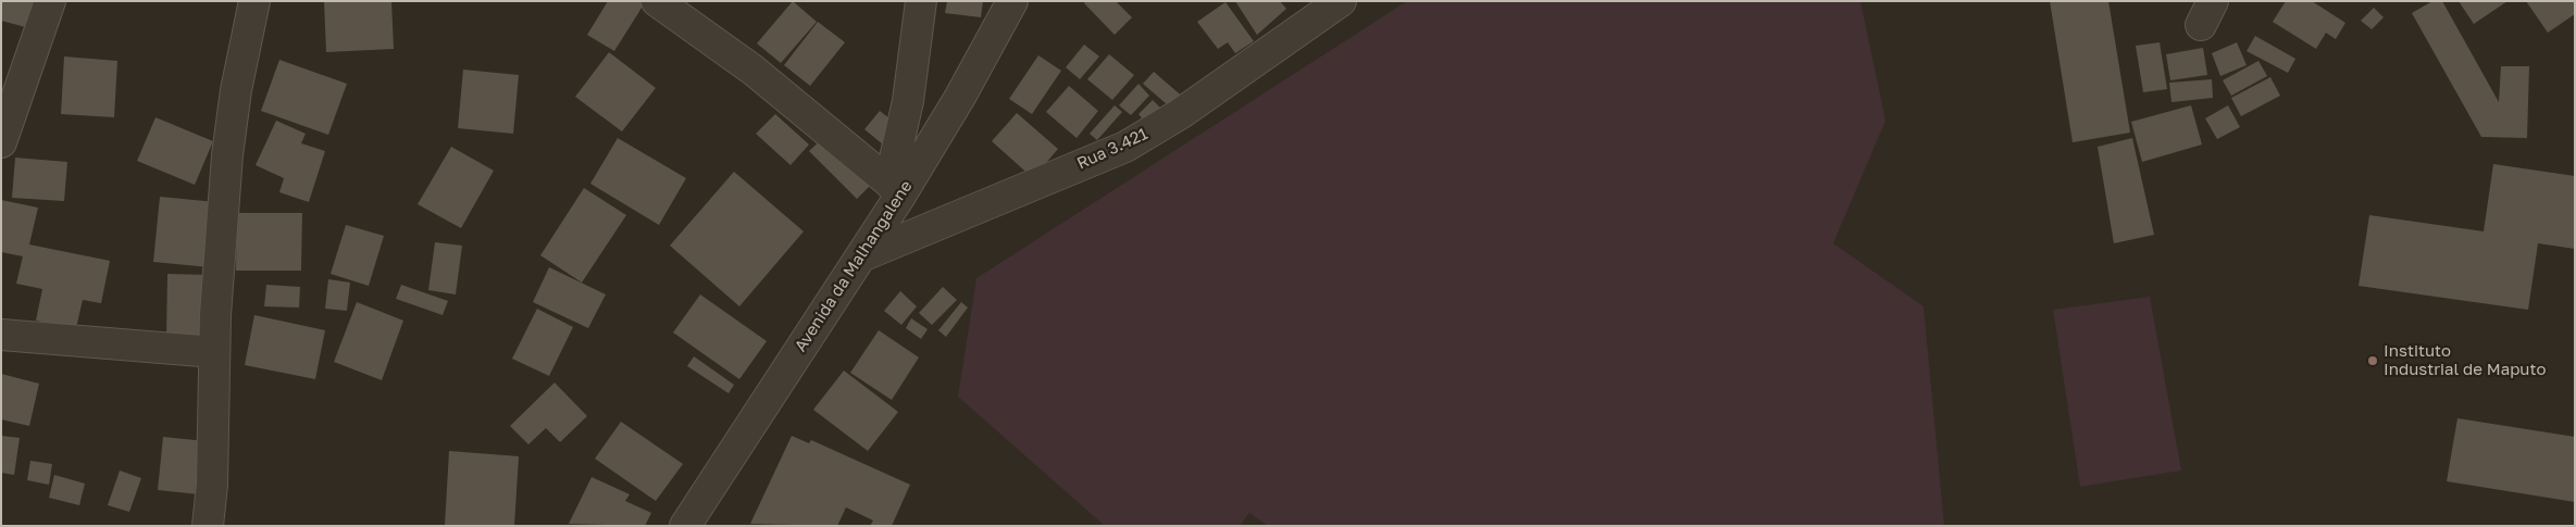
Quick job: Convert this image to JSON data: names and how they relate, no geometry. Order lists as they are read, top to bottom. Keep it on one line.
{"streets":{"street":["Rua 3.421","Avenida da Malhangalene"]},"crossings":[["Rua 3.421","Avenida da Malhangalene"]],"places":["Instituto Industrial de Maputo"]}
